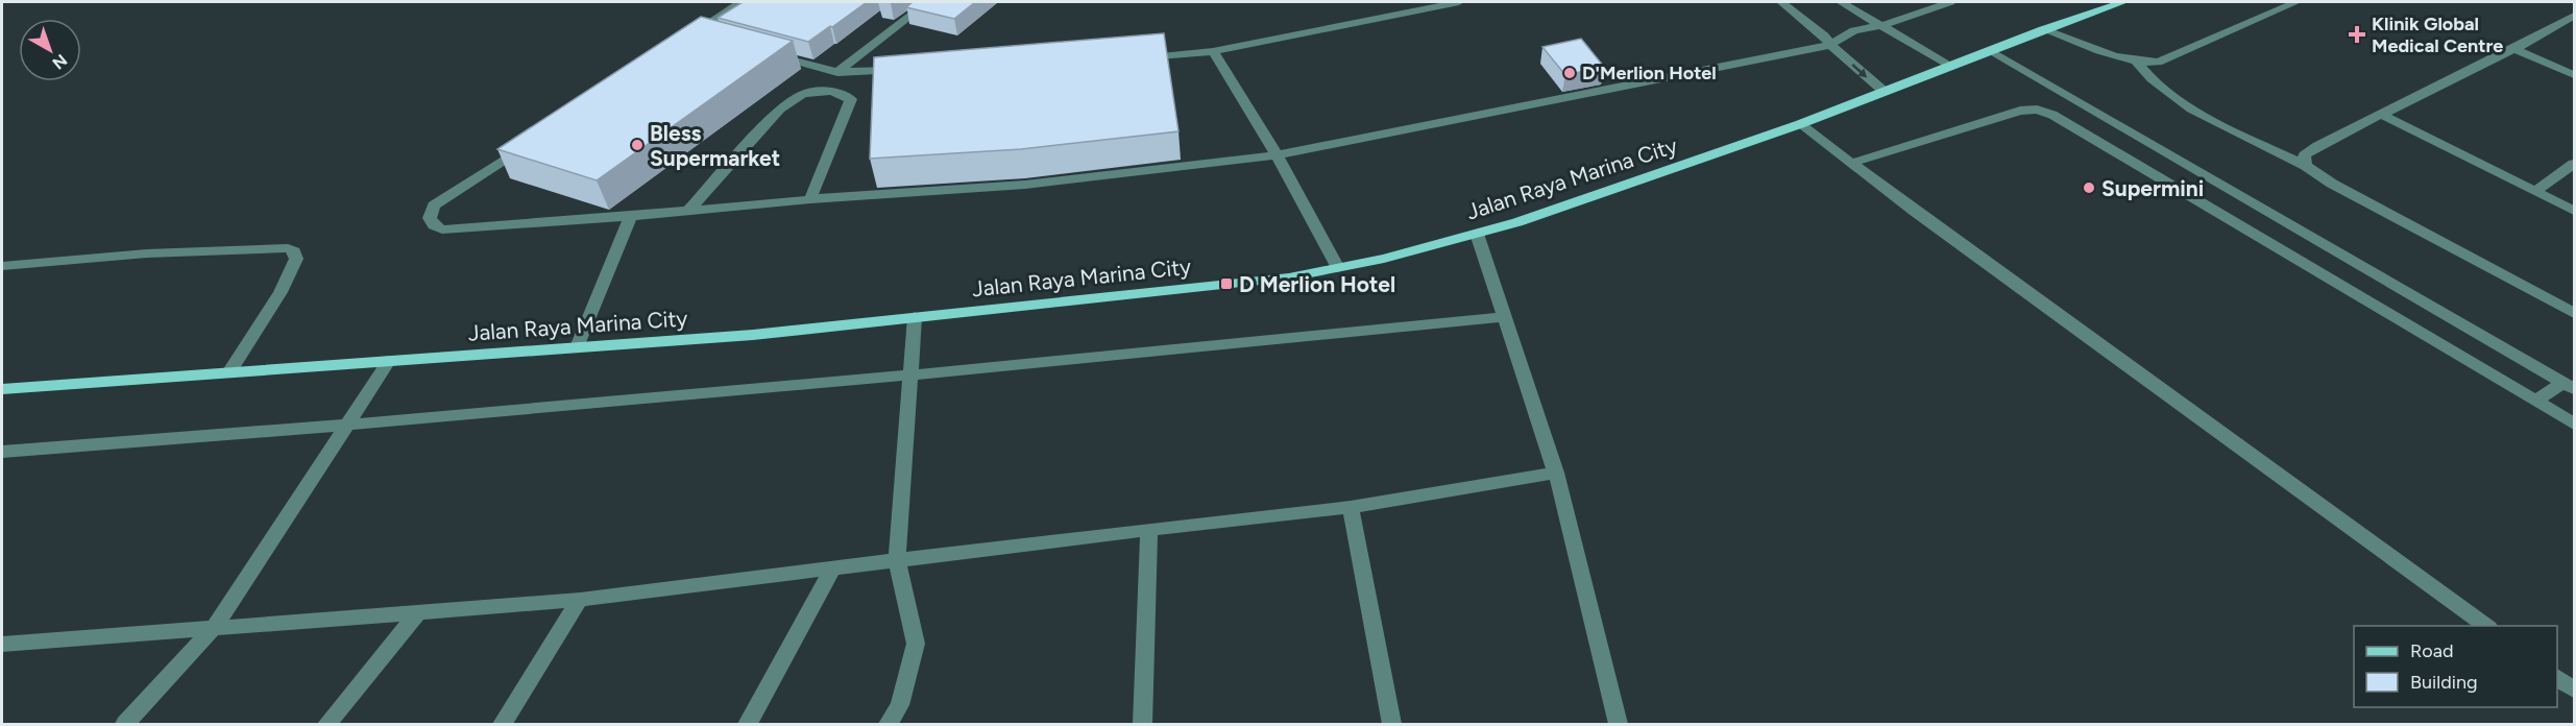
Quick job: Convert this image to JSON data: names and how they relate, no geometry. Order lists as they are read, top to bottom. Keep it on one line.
{"streets":{"main road":["Jalan Raya Marina City"]},"places":{"health":["Klinik Global Medical Centre"],"other":["D'Merlion Hotel","Bless Supermarket","Supermini"],"transit":["D Merlion Hotel"]},"legend":["Road","Building"],"north":"bottom right"}
